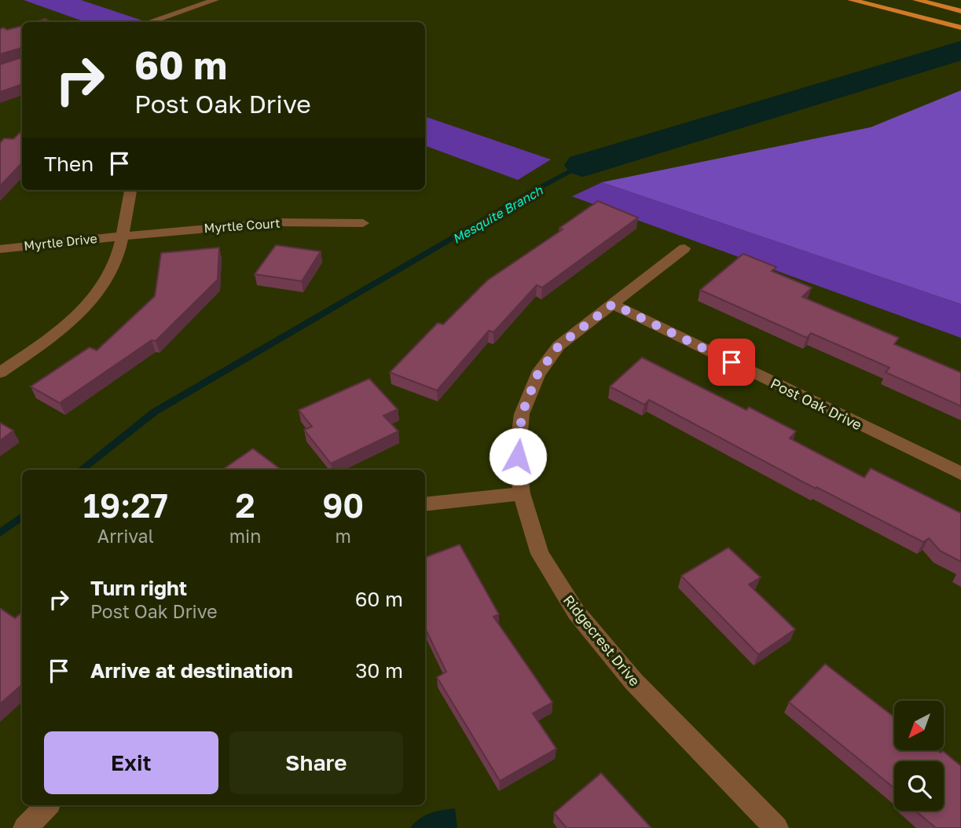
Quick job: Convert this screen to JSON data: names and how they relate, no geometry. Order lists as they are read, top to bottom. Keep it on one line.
{"streets":{"street":["Myrtle Court","Myrtle Drive","Post Oak Drive","Ridgecrest Drive"]},"crossings":[["Myrtle Court","Myrtle Drive"],["Post Oak Drive","Ridgecrest Drive"]],"water":["Mesquite Branch"],"north":"bottom left","page":{"turn":["60 m","Post Oak Drive"],"then":"Then","eta":["19:27","Arrival","2","min","90","m"],"list":[{"name":"Turn right","note":"Post Oak Drive","value":"60 m"},{"name":"Arrive at destination","value":"30 m"}],"buttons":["Exit","Share"]}}
